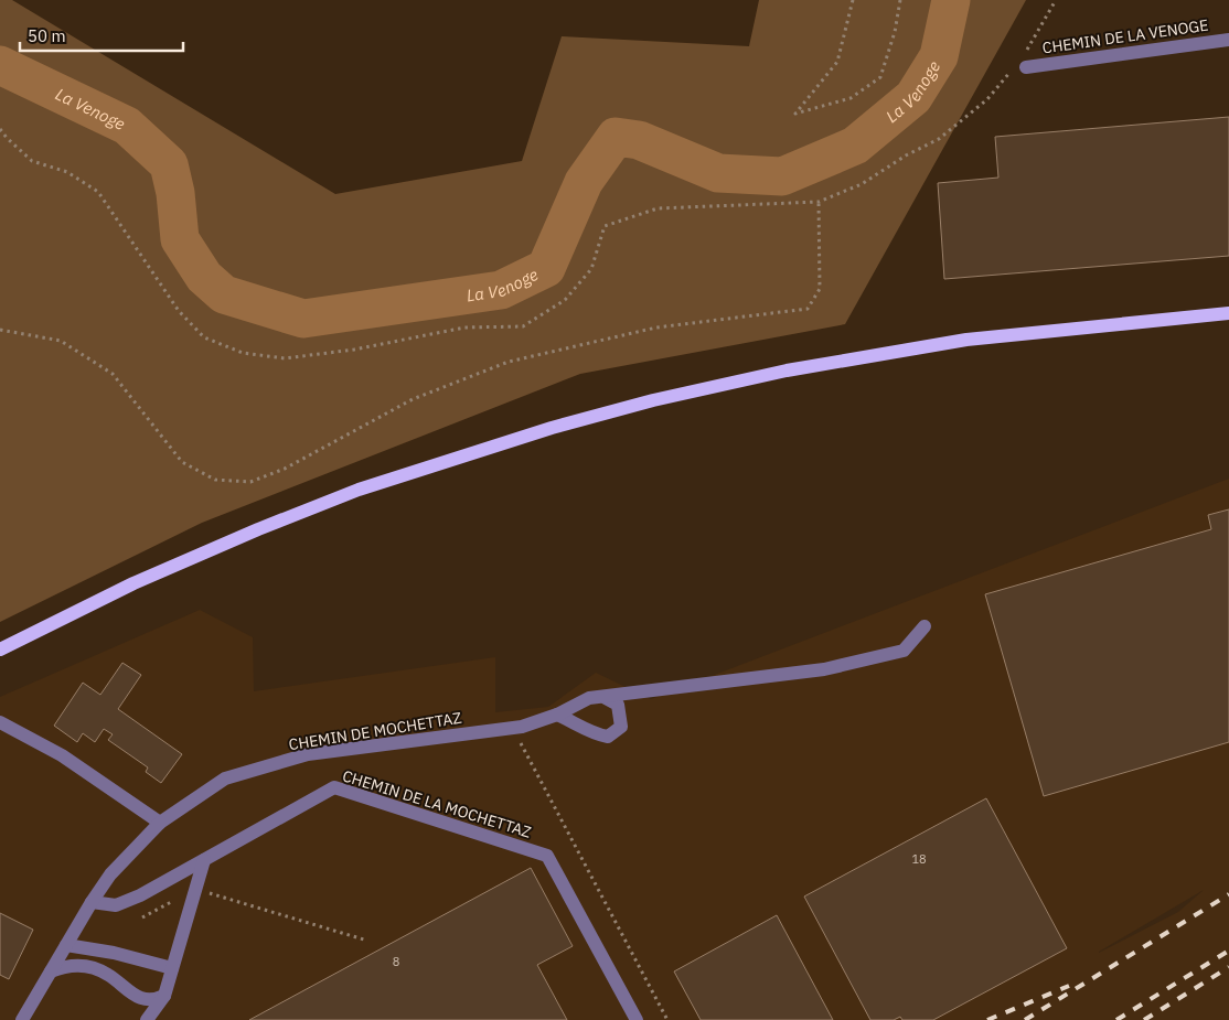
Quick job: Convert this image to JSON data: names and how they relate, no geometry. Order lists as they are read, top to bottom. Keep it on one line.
{"streets":{"lane":["CHEMIN DE LA VENOGE","CHEMIN DE MOCHETTAZ","CHEMIN DE LA MOCHETTAZ"]},"crossings":[["CHEMIN DE MOCHETTAZ","CHEMIN DE LA MOCHETTAZ"]],"water":["La Venoge"],"house_numbers":["18","8"],"scale_bar":"50 m"}
